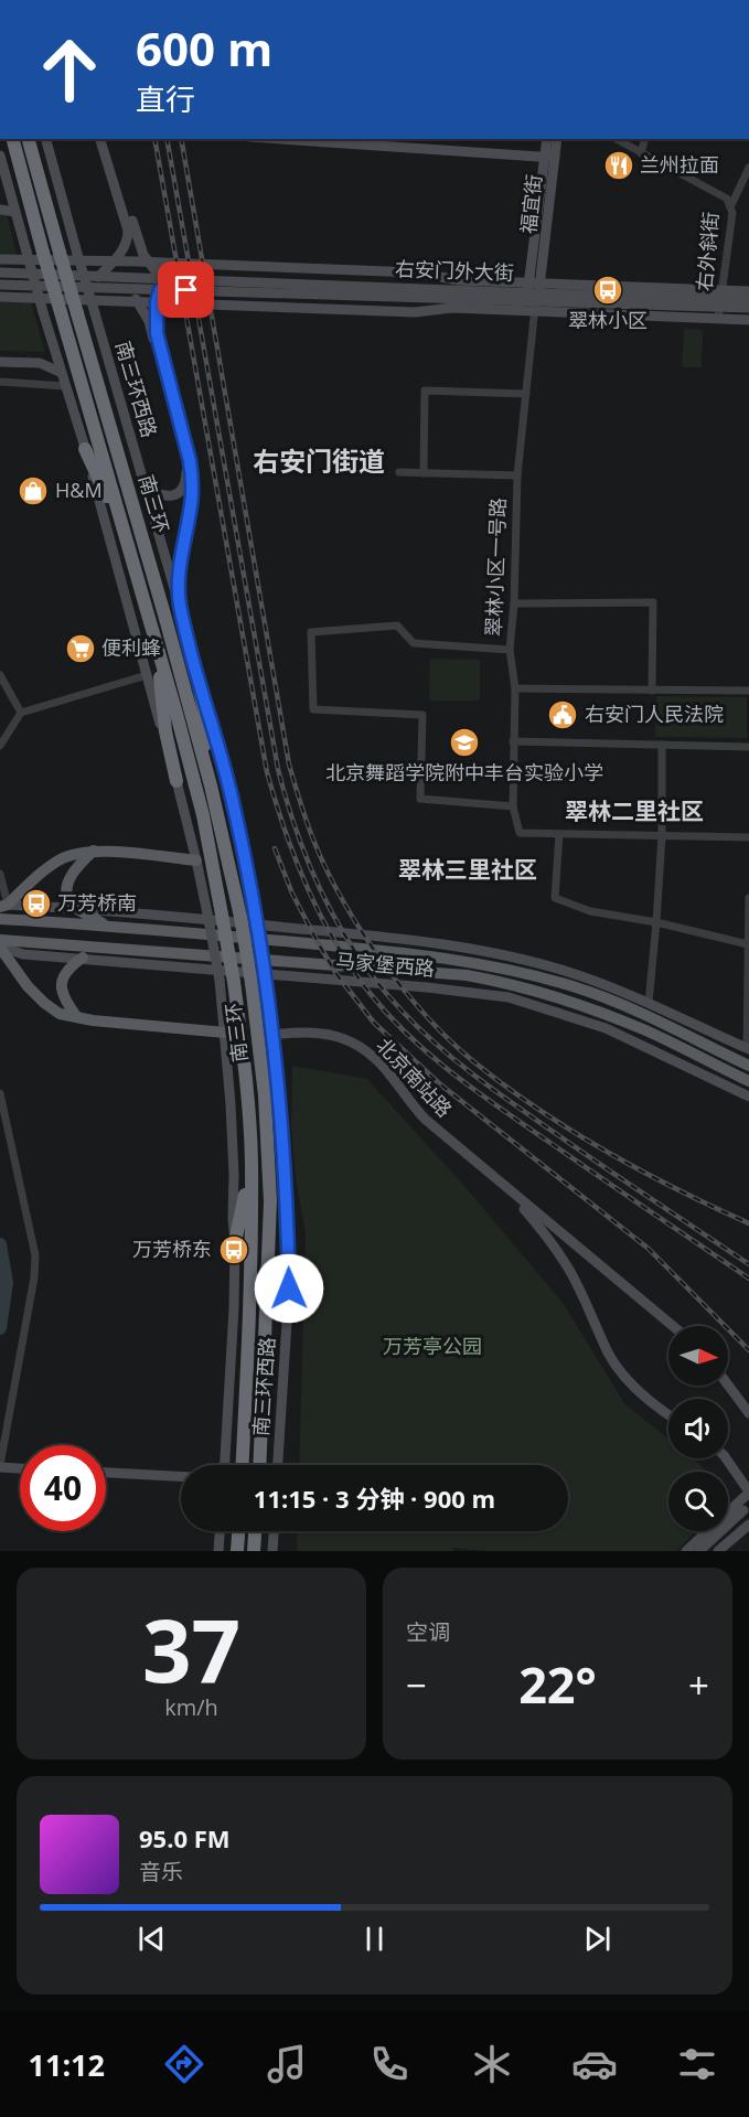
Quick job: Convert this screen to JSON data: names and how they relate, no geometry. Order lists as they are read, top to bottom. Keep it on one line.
{"streets":{"highway":["南三环"],"main road":["马家堡西路"],"street":["福宜街","右外斜街","右安门外大街","南三环西路","翠林小区一号路","北京南站路"]},"crossings":[["福宜街","右安门外大街"],["福宜街","翠林小区一号路"],["右外斜街","右安门外大街"],["右安门外大街","翠林小区一号路"],["南三环西路","北京南站路"]],"districts":["右安门街道","翠林二里社区","翠林三里社区"],"parks":["万芳亭公园"],"places":{"restaurant":["兰州拉面"],"bus stop":["翠林小区","万芳桥南","万芳桥东"],"shop":["H&M"],"supermarket":["便利蜂"],"public building":["右安门人民法院"],"school or university":["北京舞蹈学院附中丰台实验小学"]},"north":"right","page":{"turn":["600 m","直行"],"limit":"40","trip":"11:15 · 3 分钟 · 900 m","tile":[["37","km/h"],"空调"],"heat":["−","22°","+"],"song":["95.0 FM","音乐"],"tabs":"11:12"}}
